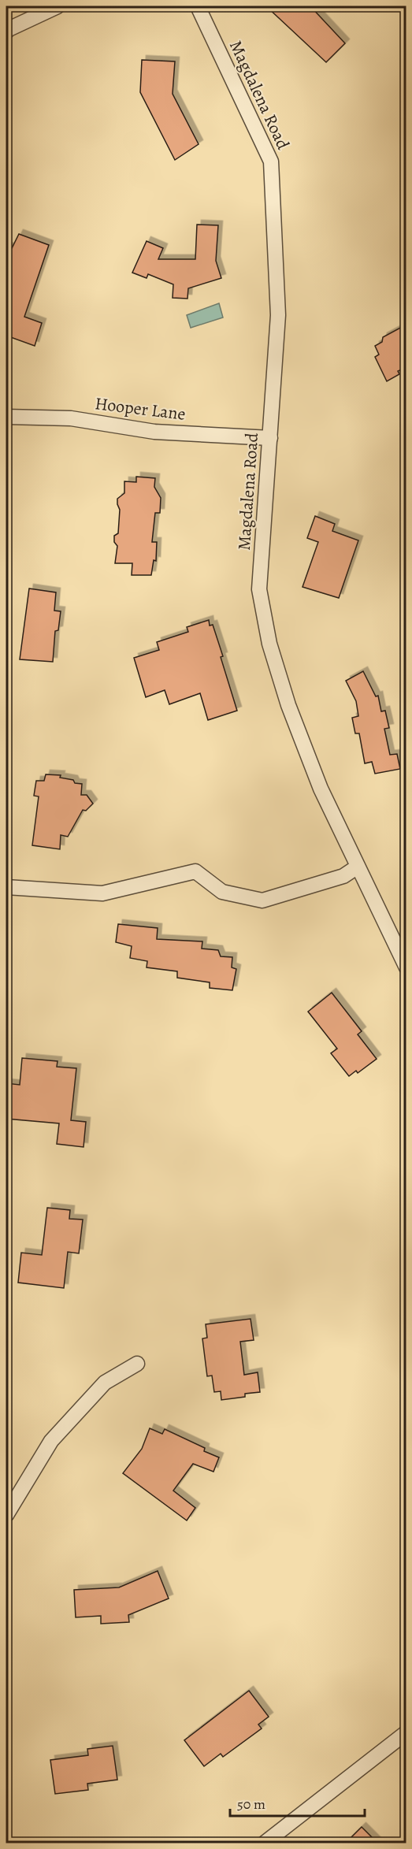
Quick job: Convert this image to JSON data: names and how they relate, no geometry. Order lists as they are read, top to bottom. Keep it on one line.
{"streets":{"street":["Magdalena Road","Hooper Lane"]},"crossings":[["Magdalena Road","Hooper Lane"]],"scale_bar":"50 m"}
